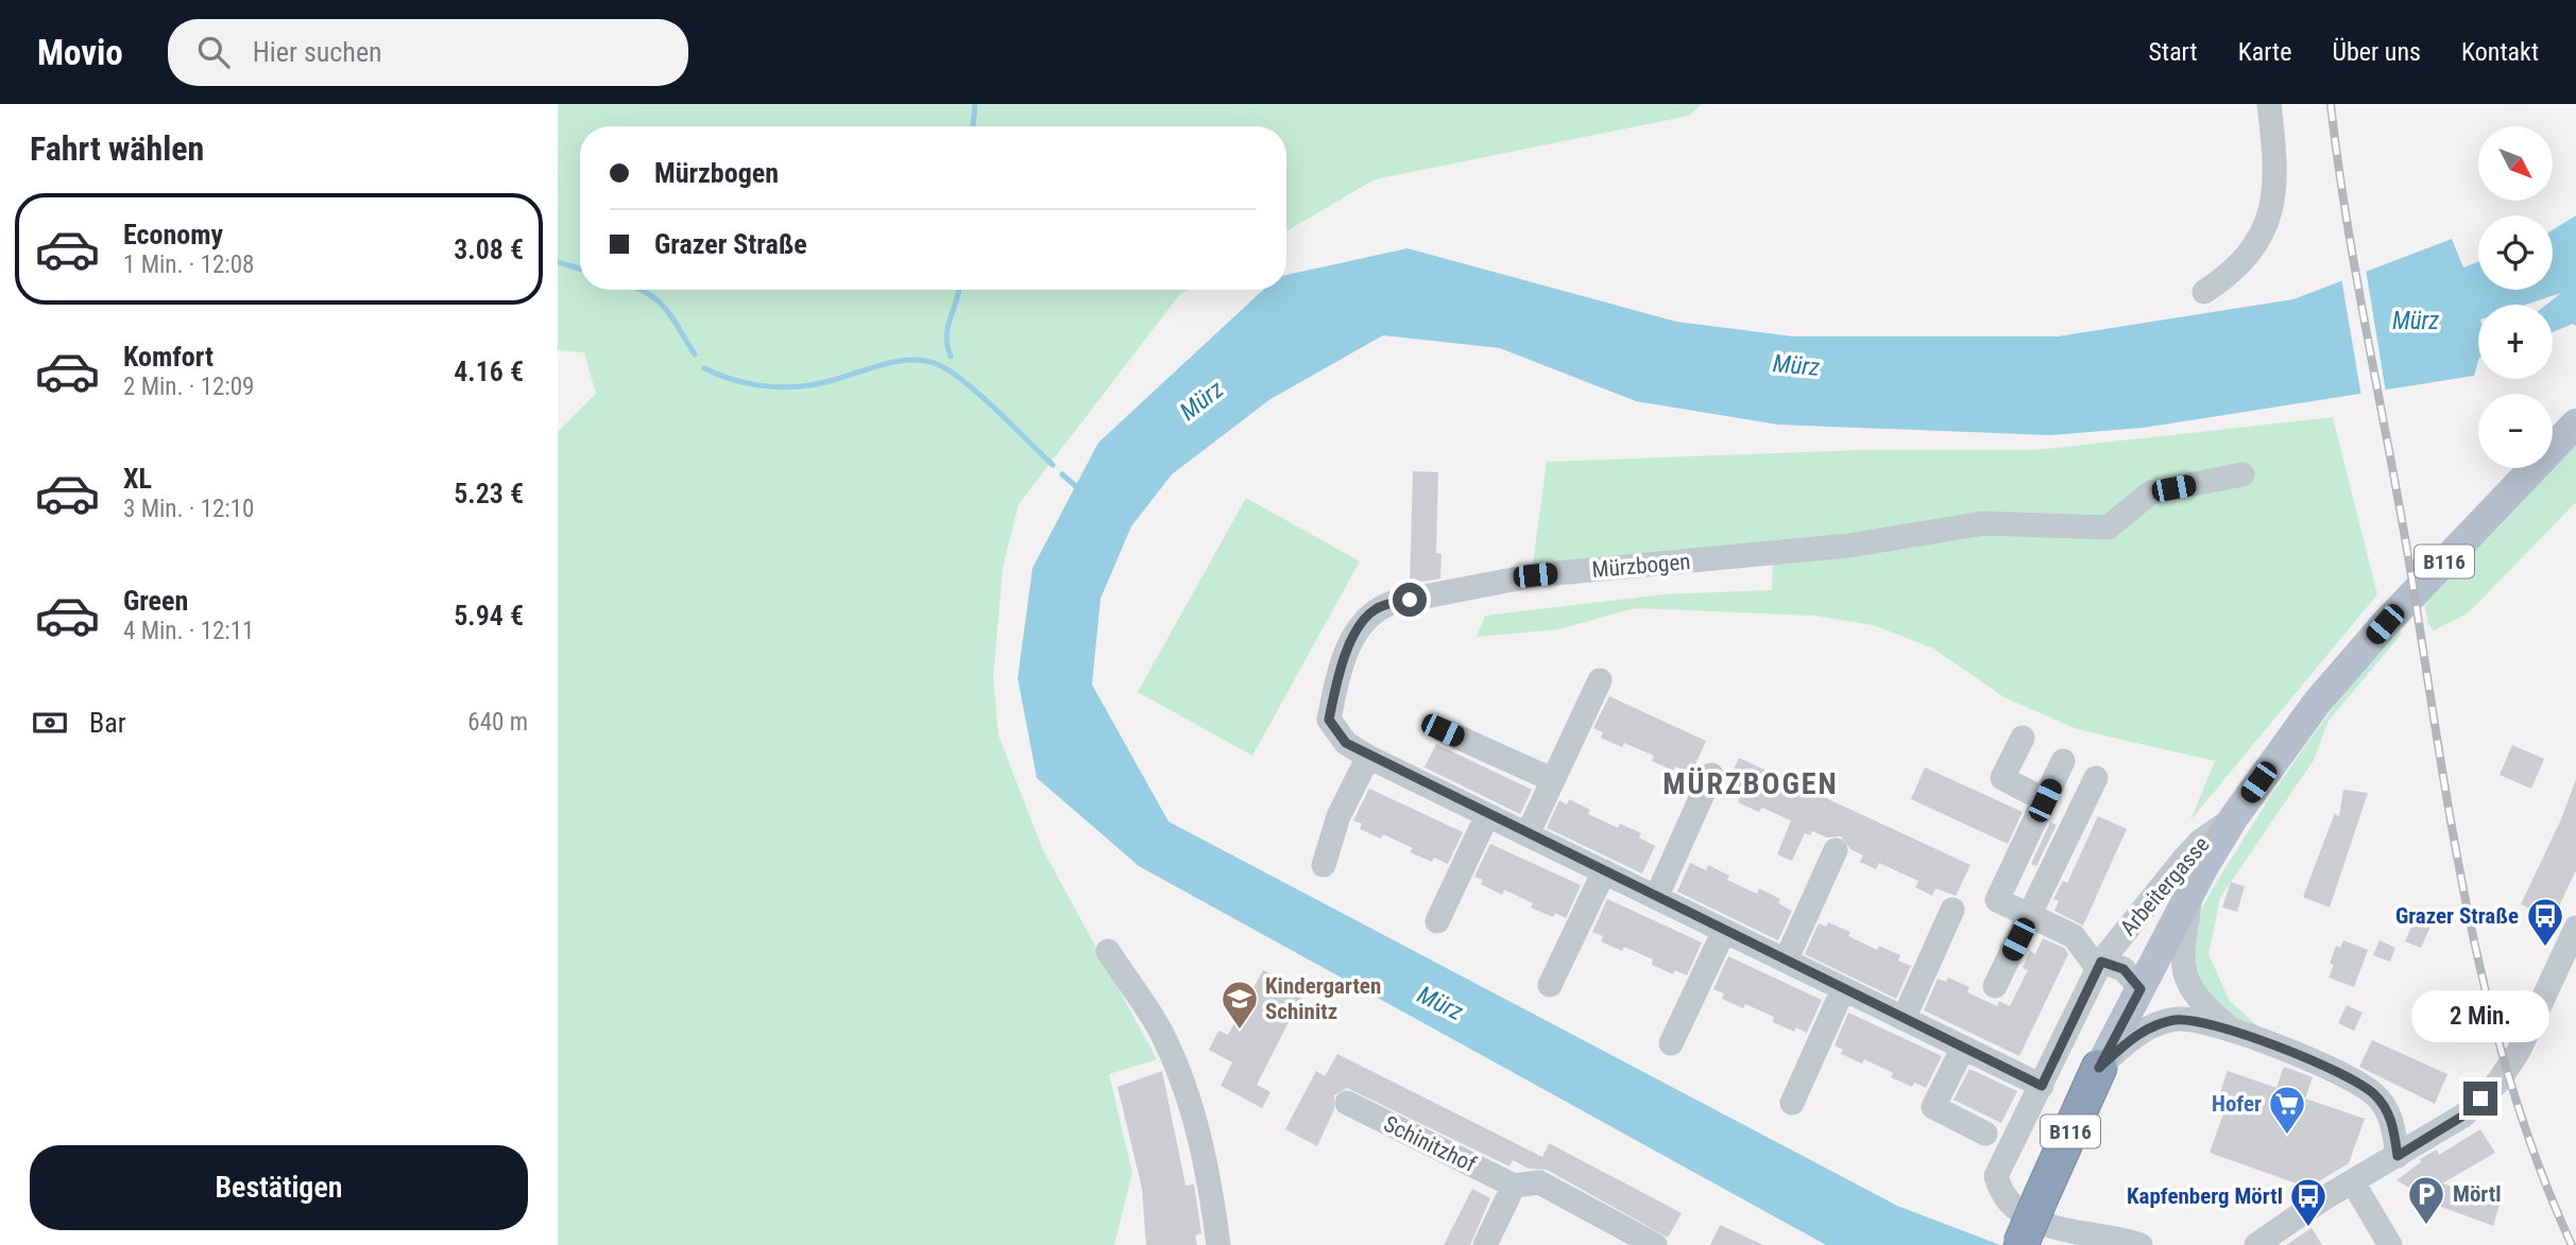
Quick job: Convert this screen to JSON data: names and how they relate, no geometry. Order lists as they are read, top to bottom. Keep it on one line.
{"streets":{"highway":["B116"],"street":["Mürzbogen","Arbeitergasse","Schinitzhof"]},"crossings":[["B116","Arbeitergasse"],["Mürzbogen","Arbeitergasse"]],"districts":["MÜRZBOGEN"],"water":["Mürz"],"places":{"bus stop":["Grazer Straße","Kapfenberg Mörtl"],"school or university":["Kindergarten Schinitz"],"supermarket":["Hofer"],"parking":["Mörtl"]},"north":"bottom right","page":{"header":"Movio","search":"Hier suchen","nav":["Start","Karte","Über uns","Kontakt"],"heading":"Fahrt wählen","map_buttons":["+","−"],"banner":["Mürzbogen","Grazer Straße"],"list":[{"name":"Economy","note":"1 Min. · 12:08","value":"3.08 €"},{"name":"Komfort","note":"2 Min. · 12:09","value":"4.16 €"},{"name":"XL","note":"3 Min. · 12:10","value":"5.23 €"},{"name":"Green","note":"4 Min. · 12:11","value":"5.94 €"}],"pay":["Bar","640 m"],"bubble":"2 Min.","buttons":"Bestätigen"}}
